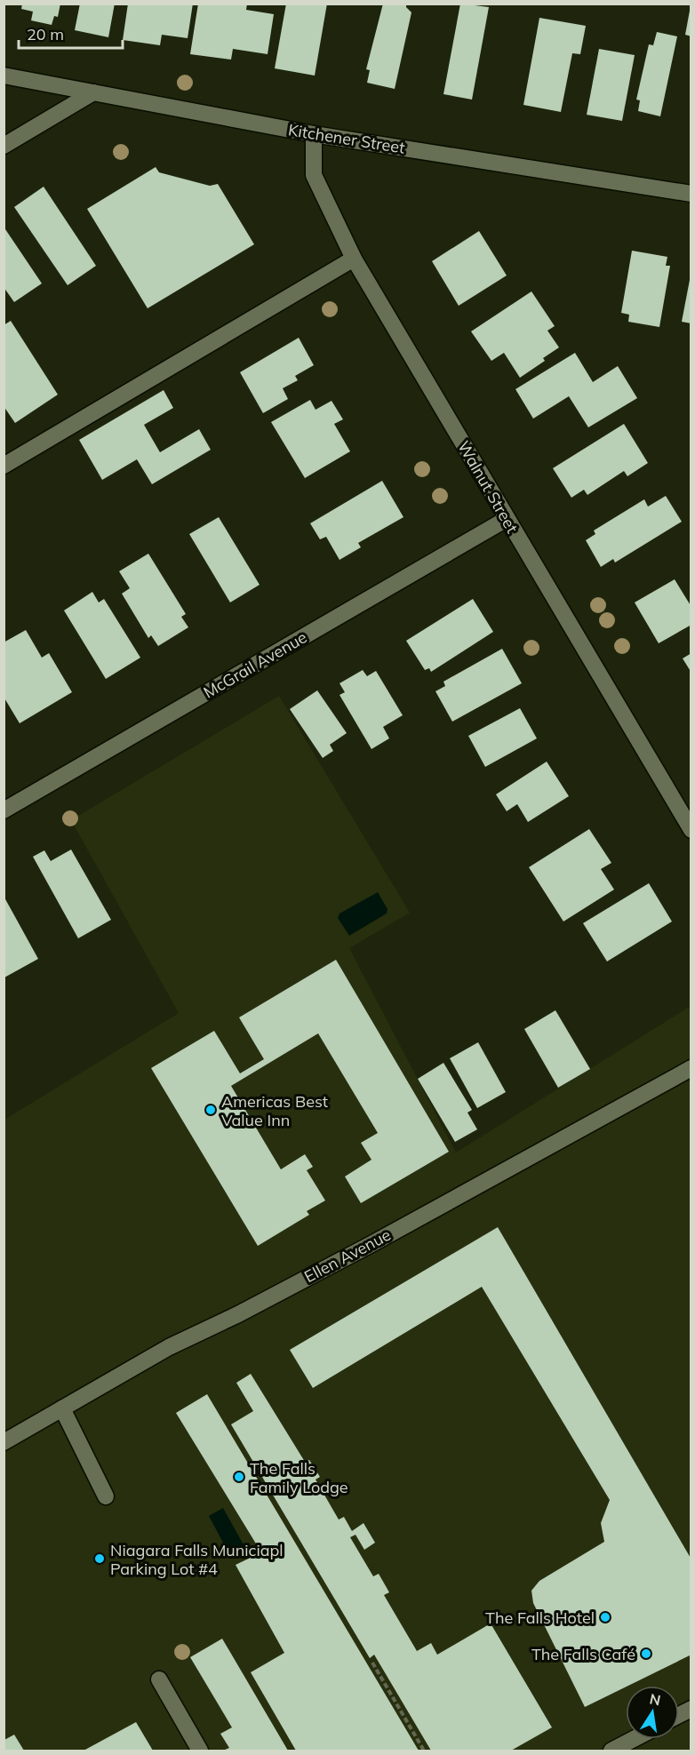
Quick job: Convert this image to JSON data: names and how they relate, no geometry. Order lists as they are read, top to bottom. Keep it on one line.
{"streets":{"street":["Kitchener Street","Walnut Street","McGrail Avenue","Ellen Avenue"]},"crossings":[["Kitchener Street","Walnut Street"],["Walnut Street","McGrail Avenue"]],"places":["Americas Best Value Inn","The Falls Family Lodge","Niagara Falls Municiapl Parking Lot #4","The Falls Hotel","The Falls Café"],"scale_bar":"20 m","north":"top"}
